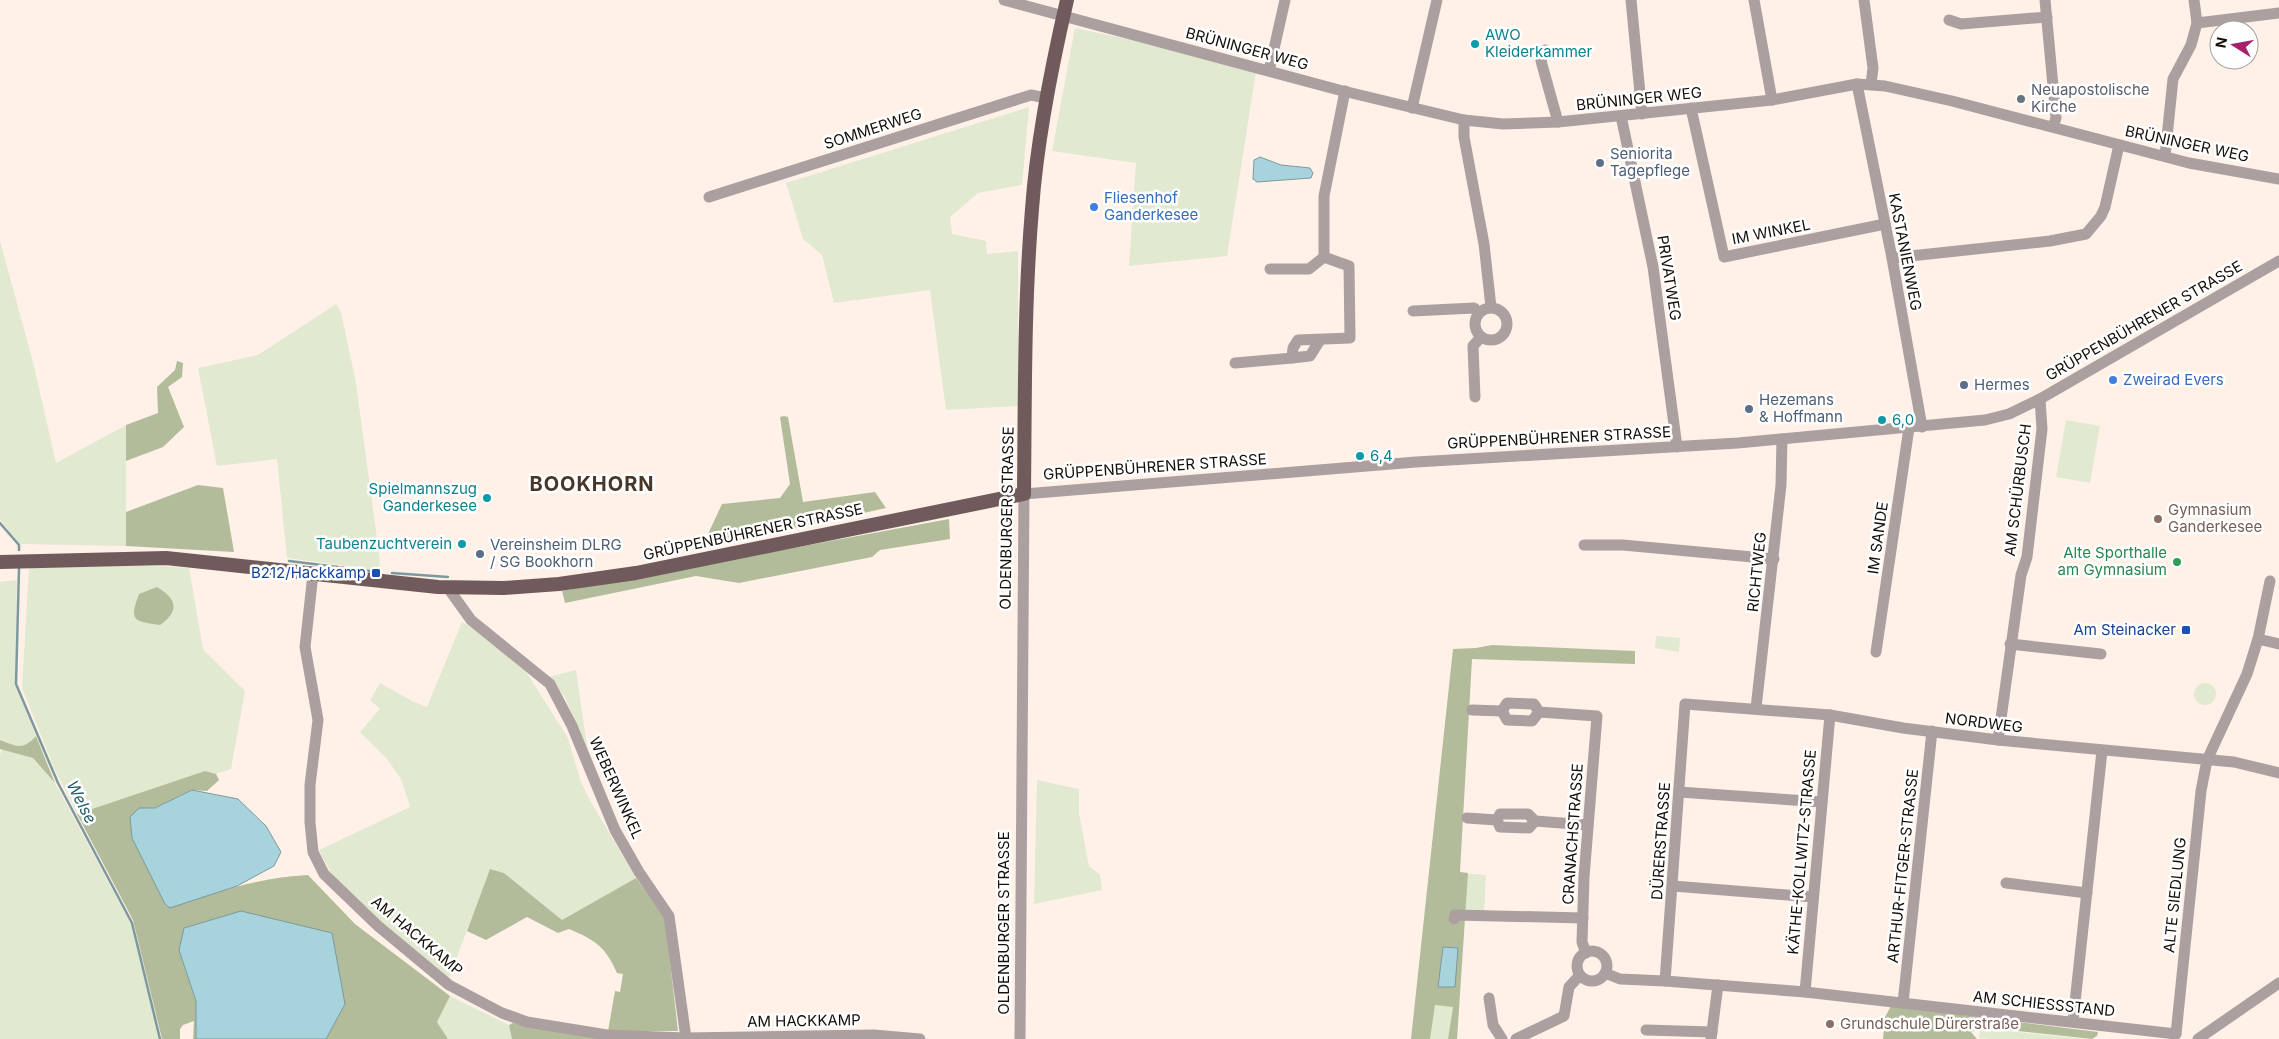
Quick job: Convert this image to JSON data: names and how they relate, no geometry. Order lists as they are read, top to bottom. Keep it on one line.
{"streets":{"main road":["GRÜPPENBÜHRENER STRASSE","OLDENBURGER STRASSE"],"street":["BRÜNINGER WEG","SOMMERWEG","IM WINKEL","KASTANIENWEG","PRIVATWEG","AM SCHÜRBUSCH","IM SANDE","RICHTWEG","NORDWEG","WEBERWINKEL","CRANACHSTRASSE","DÜRERSTRASSE","KÄTHE-KOLLWITZ-STRASSE","ARTHUR-FITGER-STRASSE","ALTE SIEDLUNG","AM HACKKAMP","AM SCHIESSSTAND"]},"crossings":[["BRÜNINGER WEG","IM WINKEL"],["BRÜNINGER WEG","KASTANIENWEG"],["BRÜNINGER WEG","PRIVATWEG"],["BRÜNINGER WEG","OLDENBURGER STRASSE"],["SOMMERWEG","OLDENBURGER STRASSE"],["IM WINKEL","KASTANIENWEG"],["KASTANIENWEG","GRÜPPENBÜHRENER STRASSE"],["PRIVATWEG","GRÜPPENBÜHRENER STRASSE"],["GRÜPPENBÜHRENER STRASSE","AM SCHÜRBUSCH"],["GRÜPPENBÜHRENER STRASSE","OLDENBURGER STRASSE"],["GRÜPPENBÜHRENER STRASSE","IM SANDE"],["GRÜPPENBÜHRENER STRASSE","RICHTWEG"],["GRÜPPENBÜHRENER STRASSE","WEBERWINKEL"],["GRÜPPENBÜHRENER STRASSE","AM HACKKAMP"],["AM SCHÜRBUSCH","NORDWEG"],["RICHTWEG","NORDWEG"],["NORDWEG","DÜRERSTRASSE"],["NORDWEG","KÄTHE-KOLLWITZ-STRASSE"],["NORDWEG","ARTHUR-FITGER-STRASSE"],["NORDWEG","ALTE SIEDLUNG"],["WEBERWINKEL","AM HACKKAMP"],["ARTHUR-FITGER-STRASSE","AM SCHIESSSTAND"],["ALTE SIEDLUNG","AM SCHIESSSTAND"]],"districts":["BOOKHORN"],"water":["Welse"],"places":{"other":["AWO Kleiderkammer","Neuapostolische Kirche","Seniorita Tagepflege","Fliesenhof Ganderkesee","Zweirad Evers","Hermes","Hezemans & Hoffmann","6,0","6,4","Spielmannszug Ganderkesee","Gymnasium Ganderkesee","Taubenzuchtverein","Vereinsheim DLRG / SG Bookhorn","Alte Sporthalle am Gymnasium","Grundschule Dürerstraße"],"transit":["B212/Hackkamp","Am Steinacker"]},"north":"left"}
